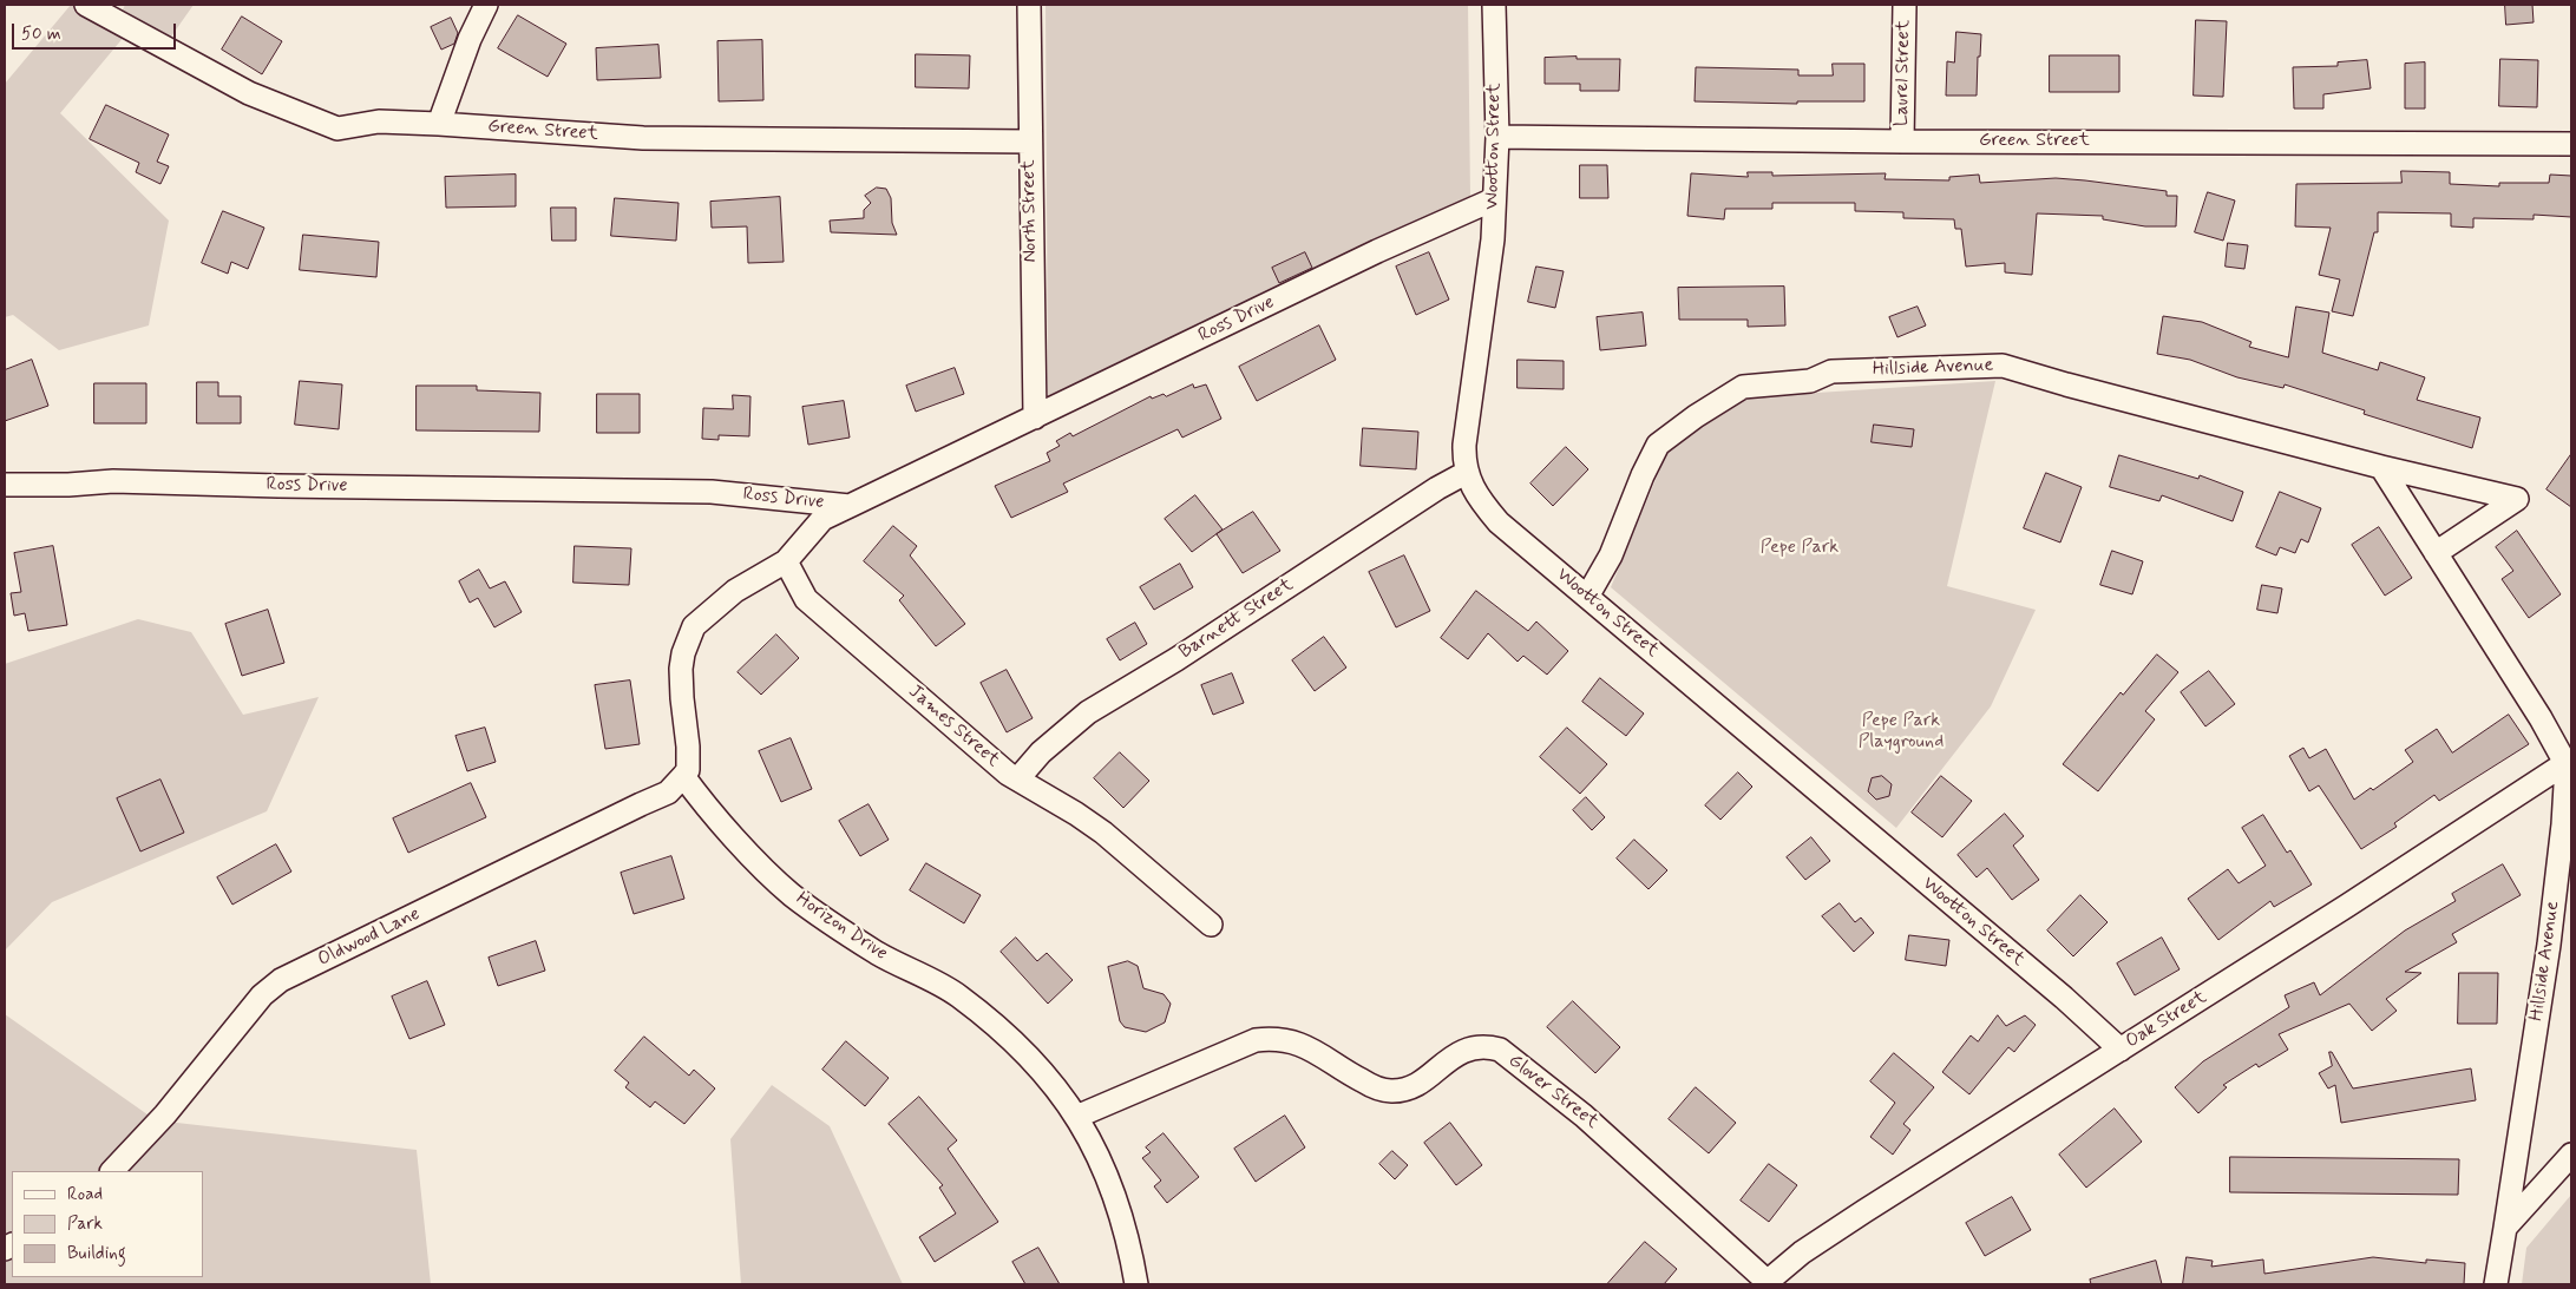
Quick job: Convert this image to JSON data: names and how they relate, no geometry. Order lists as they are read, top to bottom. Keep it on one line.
{"streets":{"street":["Laurel Street","Green Street","Wootton Street","North Street","Ross Drive","Hillside Avenue","Barnett Street","James Street","Horizon Drive","Oldwood Lane","Oak Street","Glover Street"]},"crossings":[["Laurel Street","Green Street"],["Green Street","Wootton Street"],["Green Street","North Street"],["Wootton Street","Ross Drive"],["Wootton Street","Hillside Avenue"],["Wootton Street","Barnett Street"],["Wootton Street","Oak Street"],["North Street","Ross Drive"],["Hillside Avenue","Oak Street"],["Barnett Street","James Street"],["Horizon Drive","Oldwood Lane"],["Horizon Drive","Glover Street"],["Oak Street","Glover Street"]],"parks":["Pepe Park","Pepe Park Playground"],"legend":["Road","Park","Building"],"scale_bar":"50 m"}
